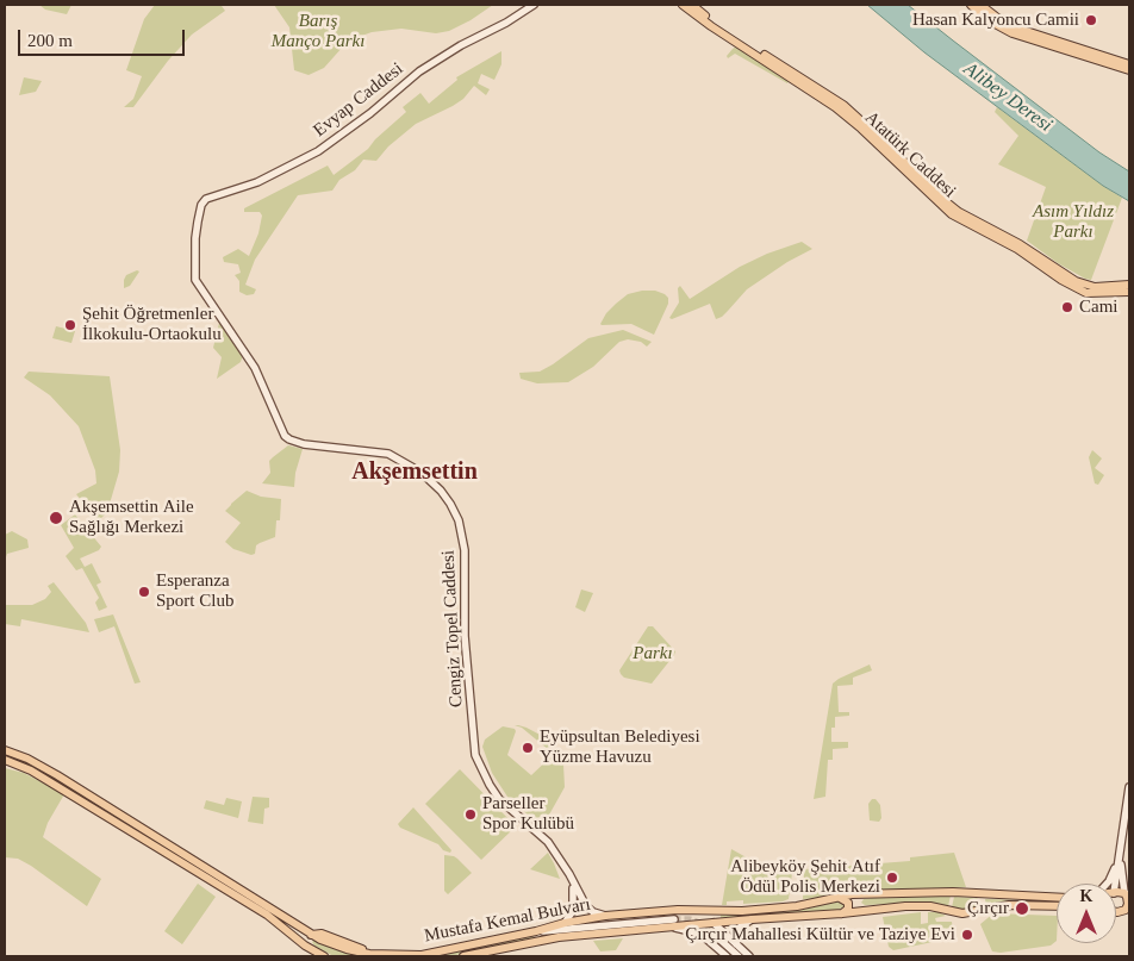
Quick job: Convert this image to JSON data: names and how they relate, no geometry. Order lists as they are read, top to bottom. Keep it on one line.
{"streets":{"main road":["Evyap Caddesi","Atatürk Caddesi","Cengiz Topel Caddesi","Mustafa Kemal Bulvarı"]},"crossings":[["Evyap Caddesi","Cengiz Topel Caddesi"],["Cengiz Topel Caddesi","Mustafa Kemal Bulvarı"]],"districts":["Akşemsettin"],"water":["Alibey Deresi"],"parks":["Barış Manço Parkı","Asım Yıldız Parkı","Parkı"],"places":["Hasan Kalyoncu Camii","Cami","Şehit Öğretmenler İlkokulu-Ortaokulu","Akşemsettin Aile Sağlığı Merkezi","Esperanza Sport Club","Eyüpsultan Belediyesi Yüzme Havuzu","Parseller Spor Kulübü","Alibeyköy Şehit Atıf Ödül Polis Merkezi","Çırçır","Çırçır Mahallesi Kültür ve Taziye Evi"],"scale_bar":"200 m","north":"top"}
